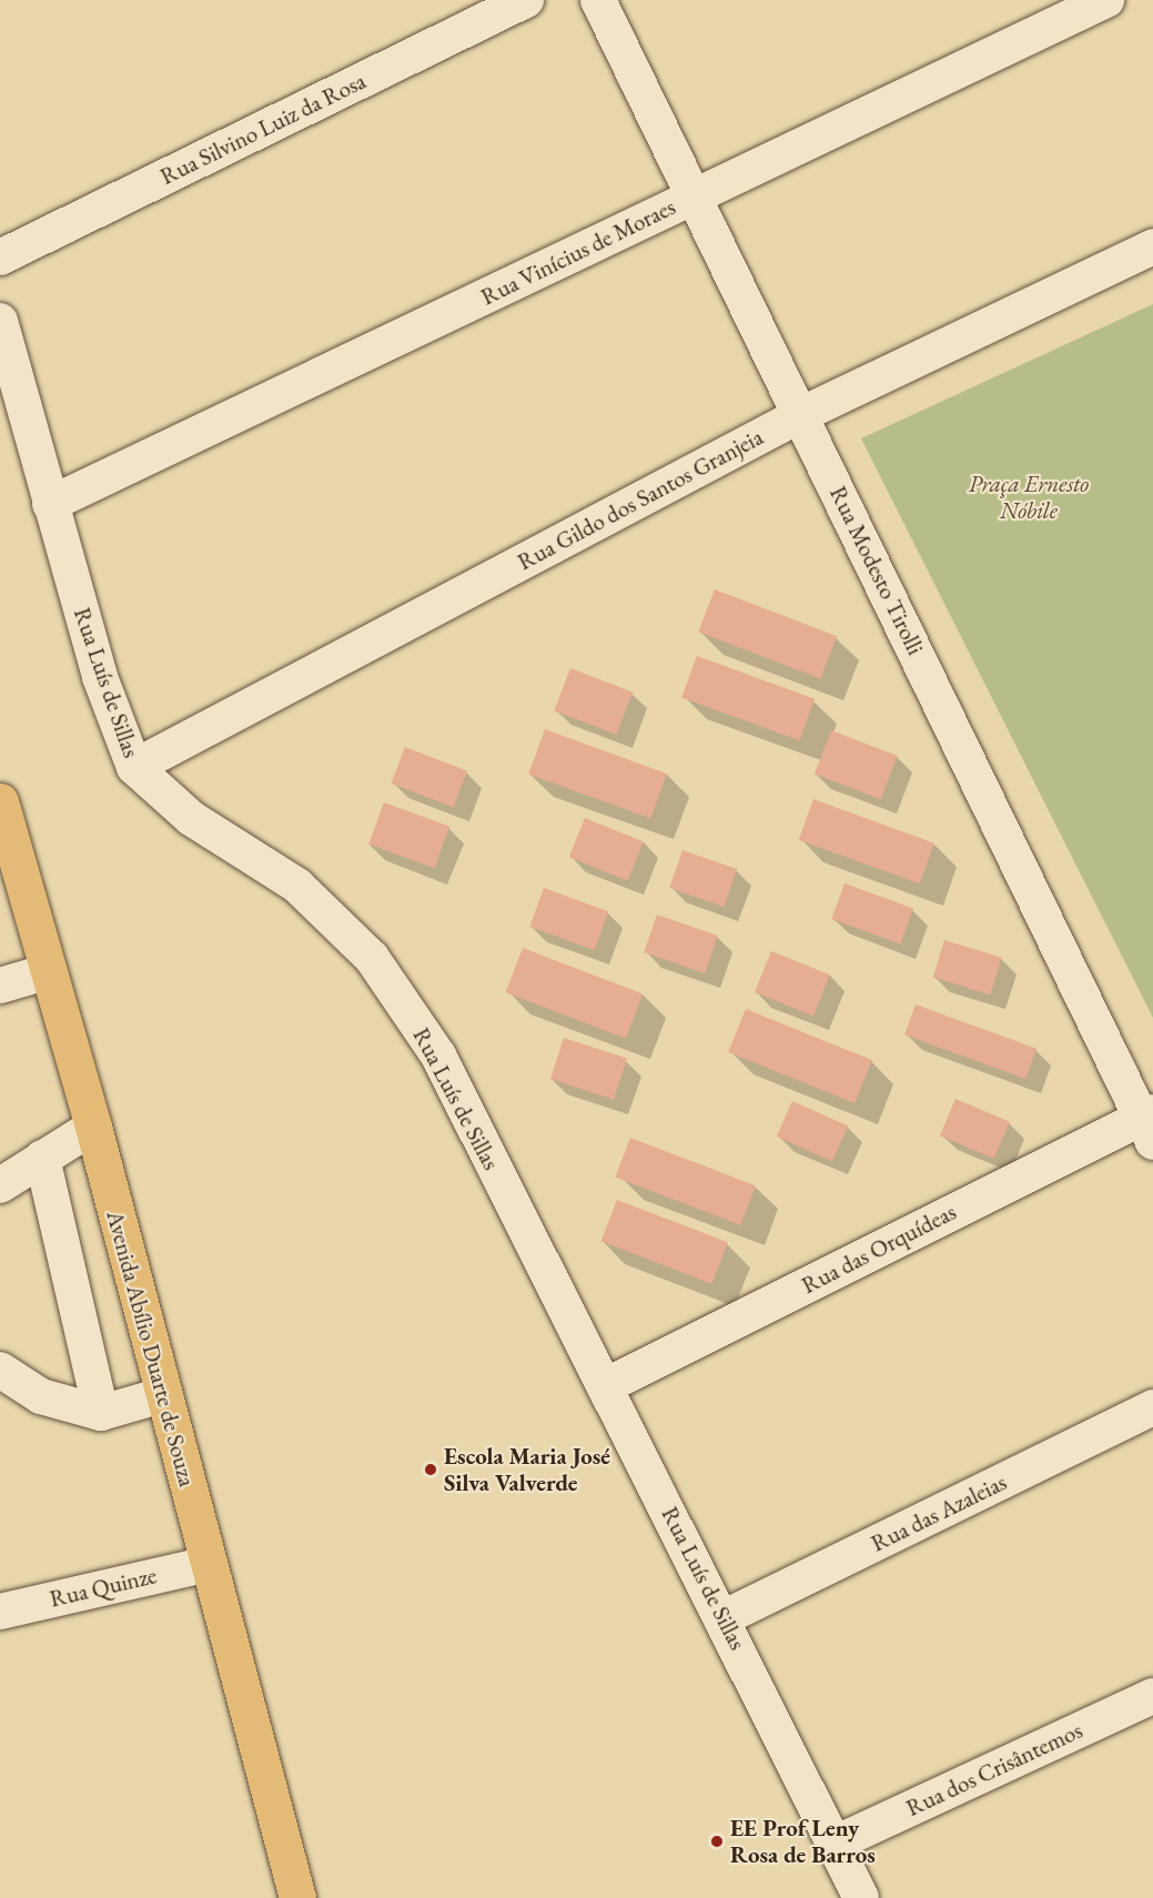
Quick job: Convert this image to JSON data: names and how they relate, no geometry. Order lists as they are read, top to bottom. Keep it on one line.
{"streets":{"main road":["Avenida Abílio Duarte de Souza"],"street":["Rua Silvino Luiz da Rosa","Rua Vinícius de Moraes","Rua Gildo dos Santos Granjeia","Rua Modesto Tirolli","Rua Luís de Sillas","Rua das Orquídeas","Rua das Azaleias","Rua Quinze","Rua dos Crisântemos"]},"crossings":[["Rua Vinícius de Moraes","Rua Modesto Tirolli"],["Rua Vinícius de Moraes","Rua Luís de Sillas"],["Rua Gildo dos Santos Granjeia","Rua Modesto Tirolli"],["Rua Gildo dos Santos Granjeia","Rua Luís de Sillas"],["Rua Modesto Tirolli","Rua das Orquídeas"],["Rua Luís de Sillas","Rua das Orquídeas"],["Rua Luís de Sillas","Rua das Azaleias"],["Rua Luís de Sillas","Rua dos Crisântemos"],["Avenida Abílio Duarte de Souza","Rua Quinze"]],"parks":["Praça Ernesto Nóbile"],"places":["Escola Maria José Silva Valverde","EE Prof Leny Rosa de Barros"]}
